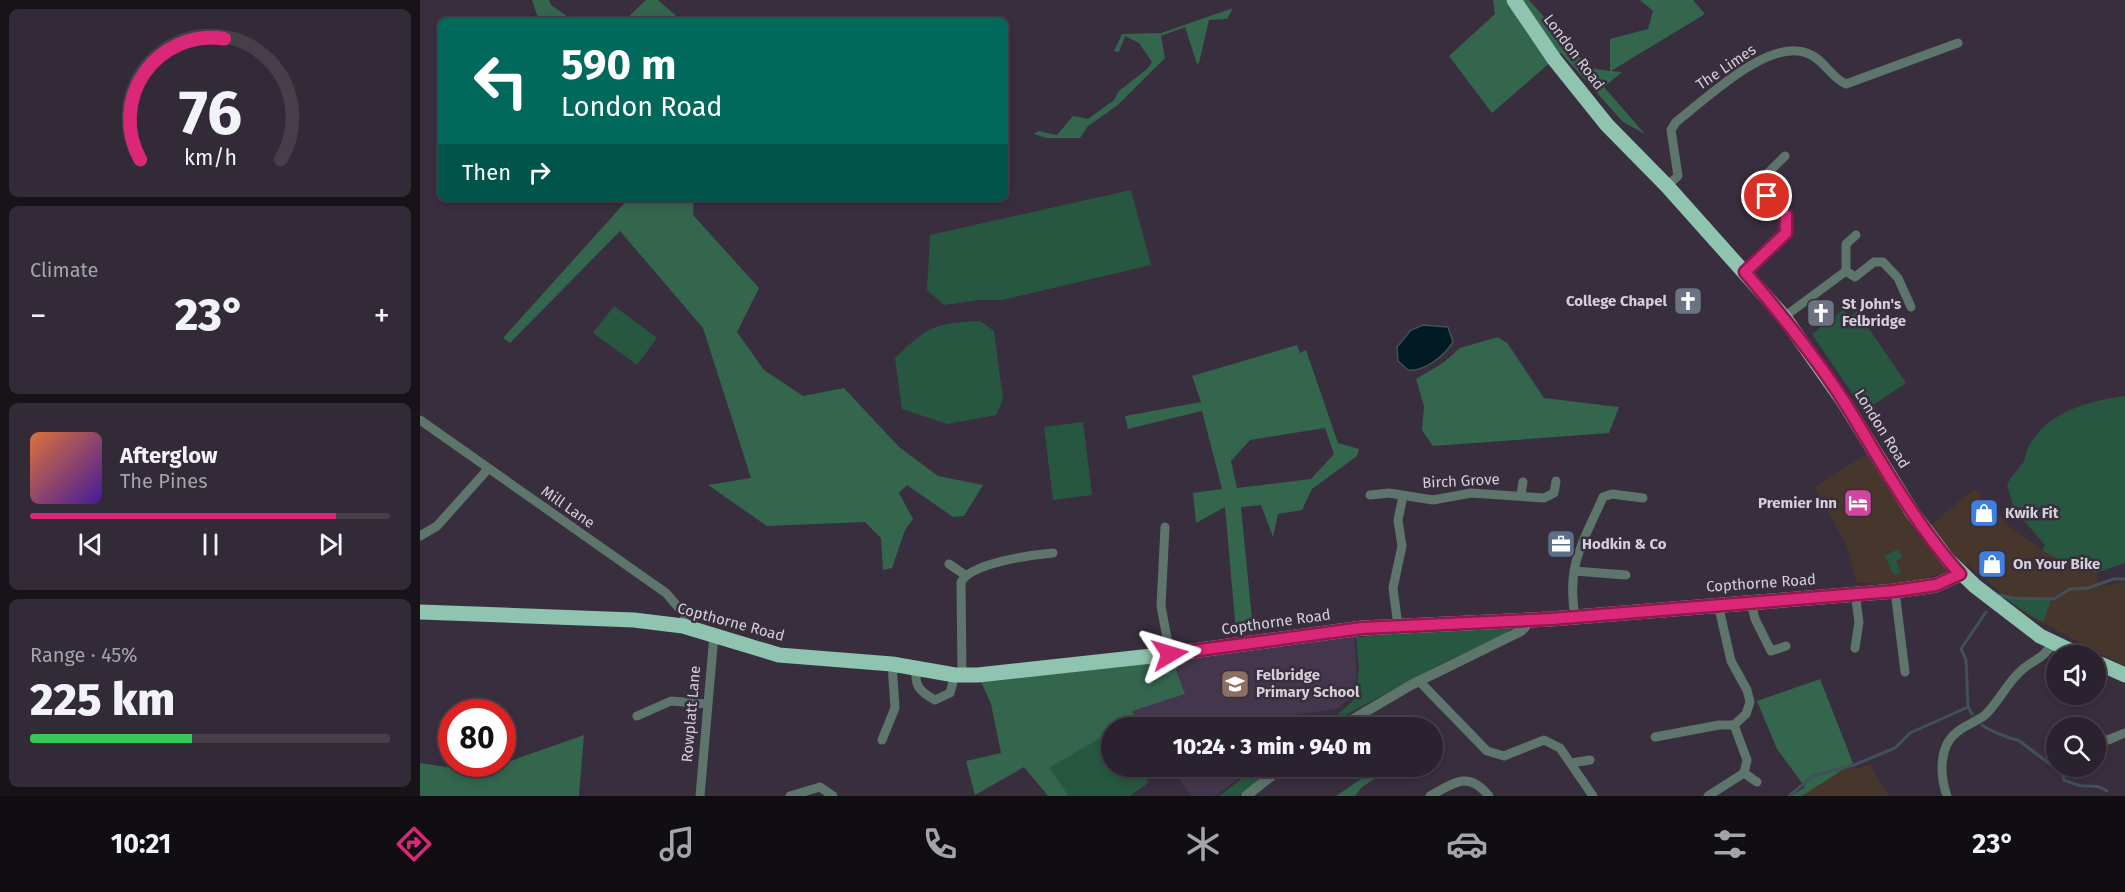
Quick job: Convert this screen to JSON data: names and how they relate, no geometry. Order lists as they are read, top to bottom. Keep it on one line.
{"streets":{"highway":["London Road","Copthorne Road"],"street":["The Limes","Birch Grove","Mill Lane","Rowplatt Lane"]},"crossings":[["London Road","The Limes"],["London Road","Copthorne Road"],["Birch Grove","Copthorne Road"],["Mill Lane","Copthorne Road"],["Copthorne Road","Rowplatt Lane"]],"places":{"church":["College Chapel","St John's Felbridge"],"hotel":["Premier Inn"],"shop":["Kwik Fit","On Your Bike"],"office":["Hodkin & Co"],"school or university":["Felbridge Primary School"]},"page":{"turn":["590 m","London Road"],"then":"Then","tile":["Climate",["Range · 45%","225 km"]],"heat":["−","23°","+"],"song":["Afterglow","The Pines"],"limit":"80","trip":"10:24 · 3 min · 940 m","tabs":["10:21","23°"],"gauge":["76","km/h"]}}
